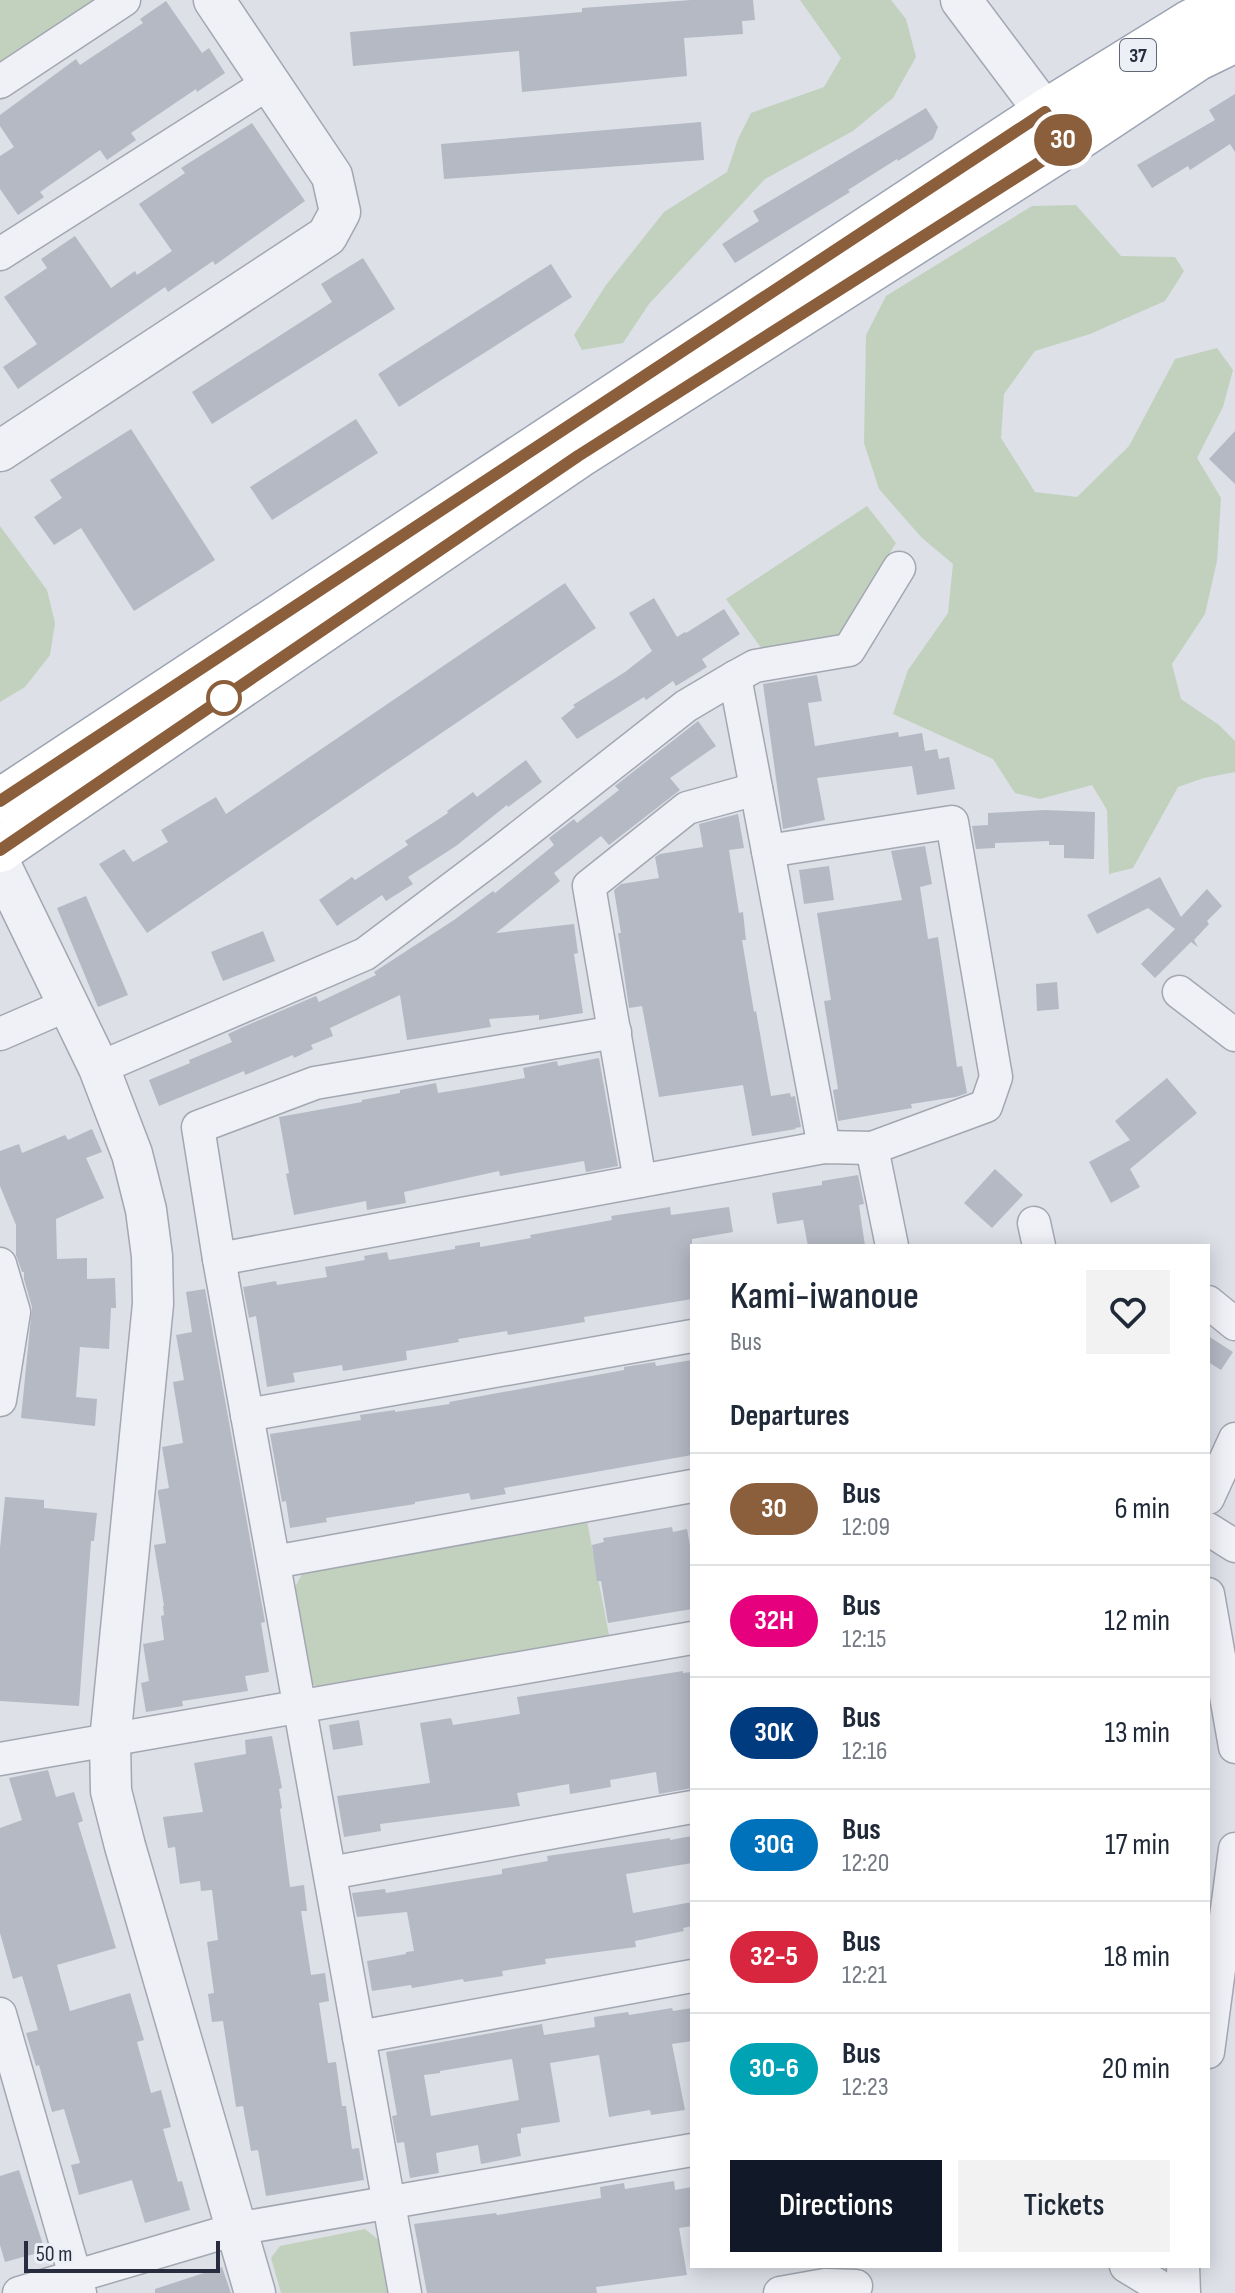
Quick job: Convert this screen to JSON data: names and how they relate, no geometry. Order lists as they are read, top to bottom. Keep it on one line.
{"streets":{"main road":["37"]},"lines":["bus line 30"],"scale_bar":"50 m","page":{"on_map":"30","heading":[["Kami-iwanoue","Bus"],"Departures"],"list":[{"mark":"30","name":"Bus","note":"12:09","value":"6 min"},{"mark":"32H","name":"Bus","note":"12:15","value":"12 min"},{"mark":"30K","name":"Bus","note":"12:16","value":"13 min"},{"mark":"30G","name":"Bus","note":"12:20","value":"17 min"},{"mark":"32-5","name":"Bus","note":"12:21","value":"18 min"},{"mark":"30-6","name":"Bus","note":"12:23","value":"20 min"}],"buttons":["Directions","Tickets"],"scale":"50 m"}}
